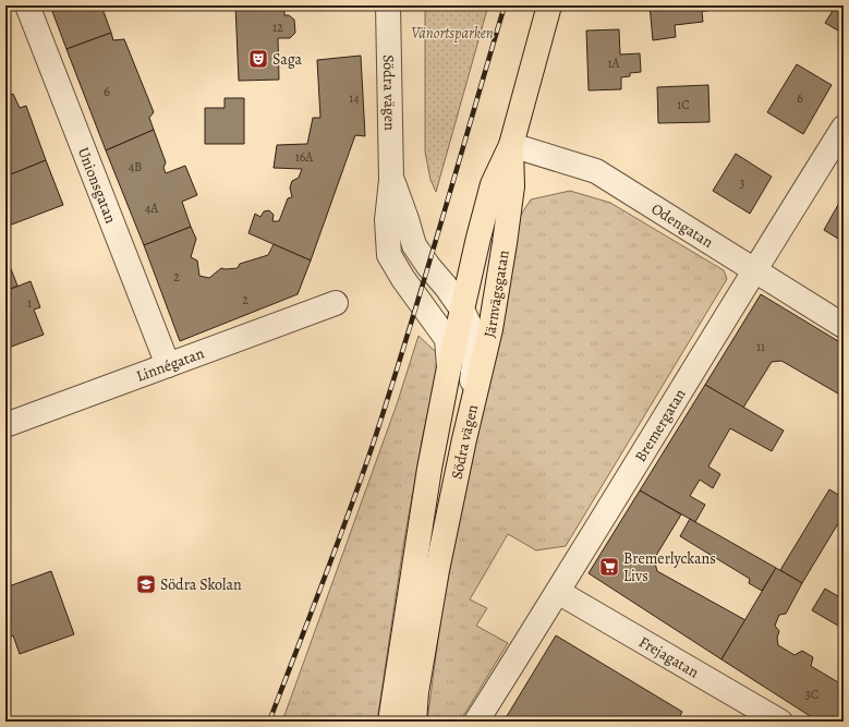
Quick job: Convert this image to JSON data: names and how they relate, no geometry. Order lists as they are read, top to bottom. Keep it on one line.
{"streets":{"main road":["Södra vägen","Järnvägsgatan"],"street":["Unionsgatan","Odengatan","Linnégatan","Bremergatan","Frejagatan"]},"crossings":[["Södra vägen","Järnvägsgatan"],["Unionsgatan","Linnégatan"],["Odengatan","Järnvägsgatan"],["Odengatan","Bremergatan"],["Bremergatan","Frejagatan"]],"parks":["Vänortsparken"],"places":{"theatre":["Saga"],"supermarket":["Bremerlyckans Livs"],"school or university":["Södra Skolan"]},"house_numbers":["12","1A","6","14","6","1C","16A","4B","3","4A","2","2","1","11","3C"]}
